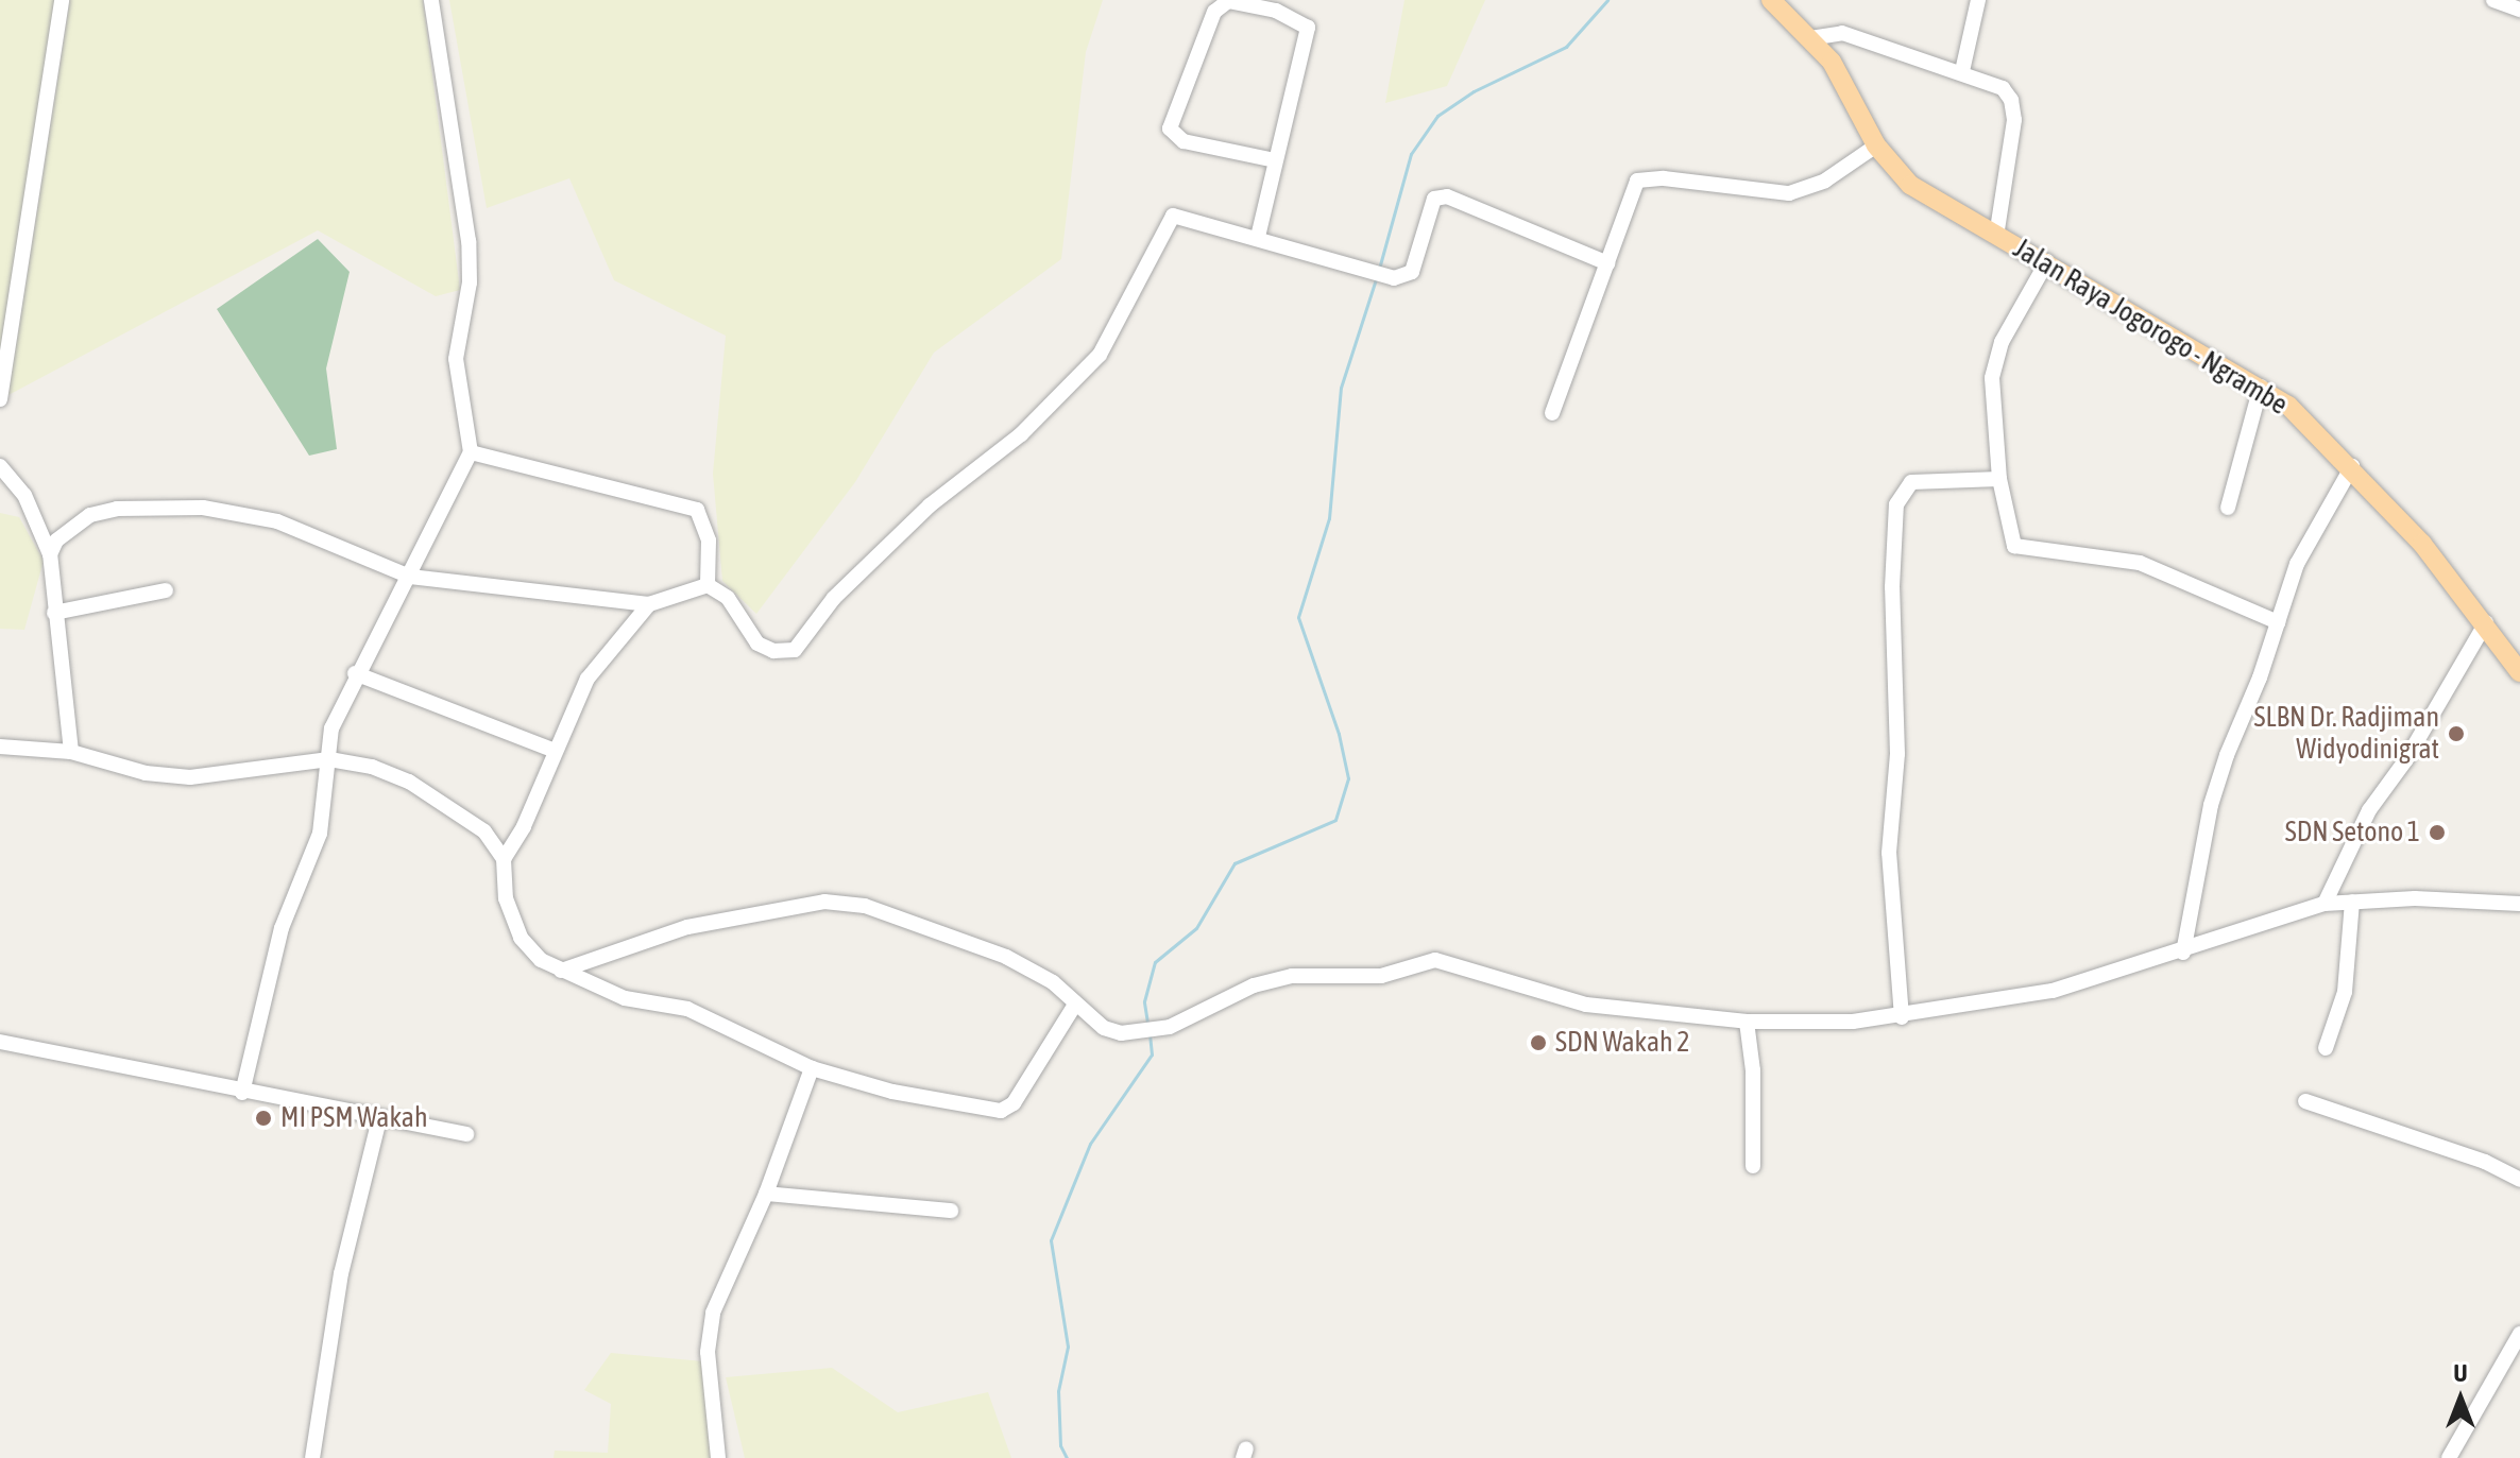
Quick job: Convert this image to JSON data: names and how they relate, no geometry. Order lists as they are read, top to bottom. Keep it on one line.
{"streets":{"main road":["Jalan Raya Jogorogo - Ngrambe"]},"places":["SLBN Dr. Radjiman Widyodinigrat","SDN Setono 1","SDN Wakah 2","MI PSM Wakah"],"north":"top"}
